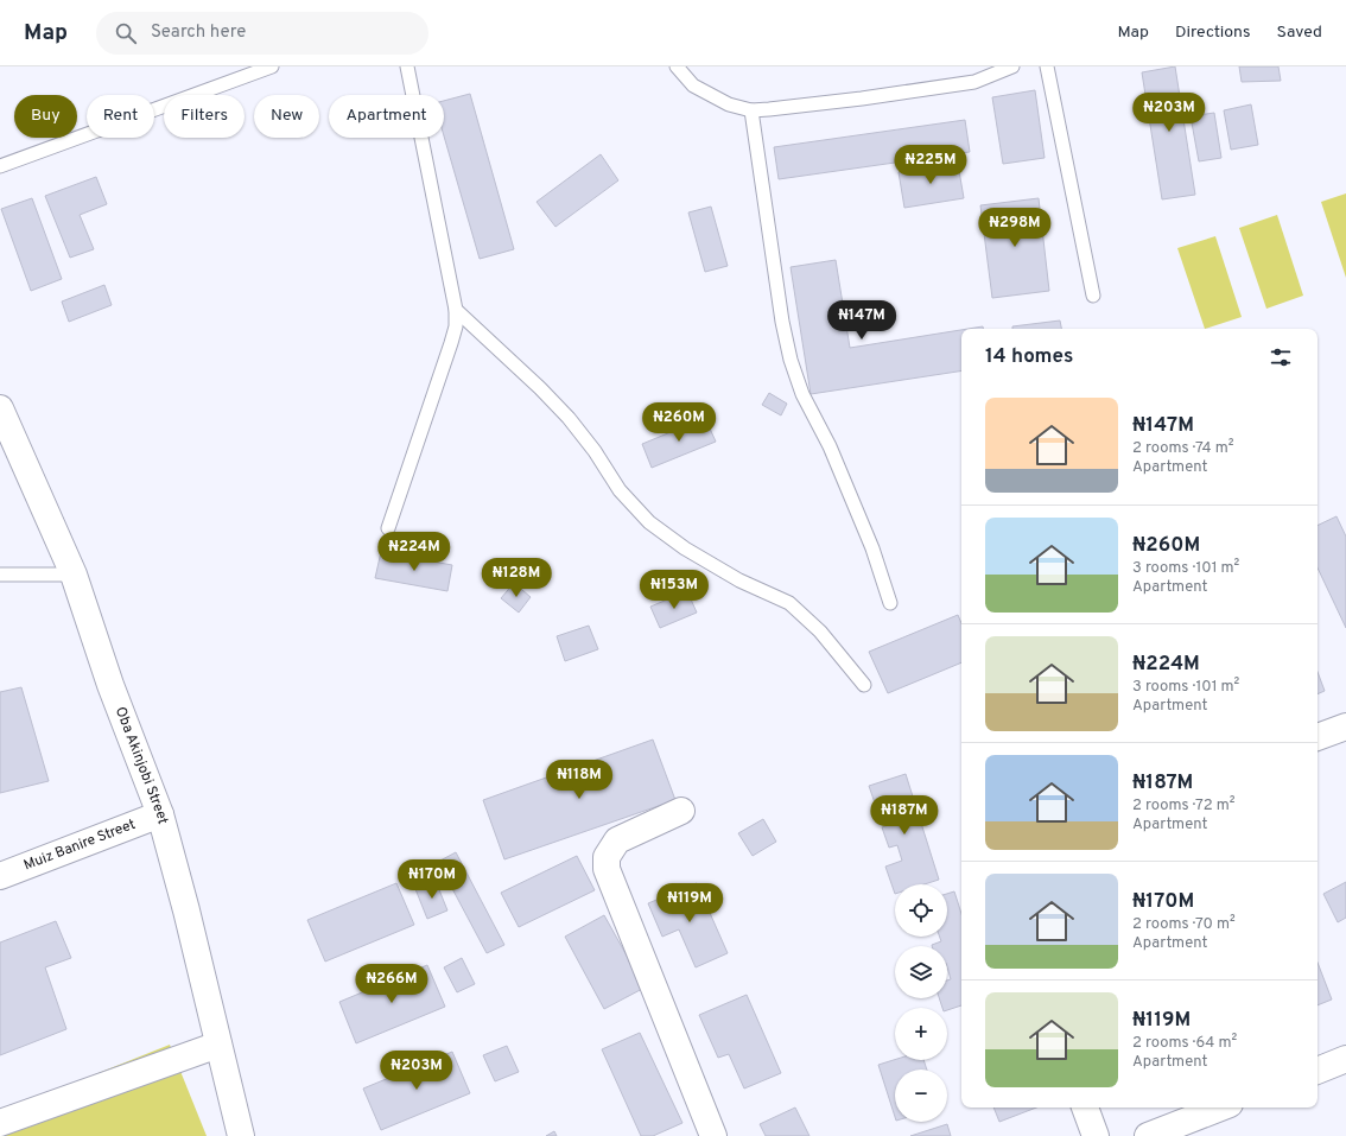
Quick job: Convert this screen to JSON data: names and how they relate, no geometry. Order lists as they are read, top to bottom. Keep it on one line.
{"streets":{"street":["Oba Akinjobi Street","Muiz Banire Street"]},"crossings":[["Oba Akinjobi Street","Muiz Banire Street"]],"page":{"header":"Map","search":"Search here","nav":["Map","Directions","Saved"],"price":["₦203M","₦225M","₦298M","₦147M","₦260M","₦224M","₦128M","₦153M","₦118M","₦187M","₦170M","₦119M","₦266M","₦203M"],"chip":["Buy","Rent","Filters","New","Apartment"],"heading":"14 homes","list":[{"name":"₦147M","note":"2 rooms · 74 m² · Apartment"},{"name":"₦260M","note":"3 rooms · 101 m² · Apartment"},{"name":"₦224M","note":"3 rooms · 101 m² · Apartment"},{"name":"₦187M","note":"2 rooms · 72 m² · Apartment"},{"name":"₦170M","note":"2 rooms · 70 m² · Apartment"},{"name":"₦119M","note":"2 rooms · 64 m² · Apartment"}],"map_buttons":["+","−"]}}
